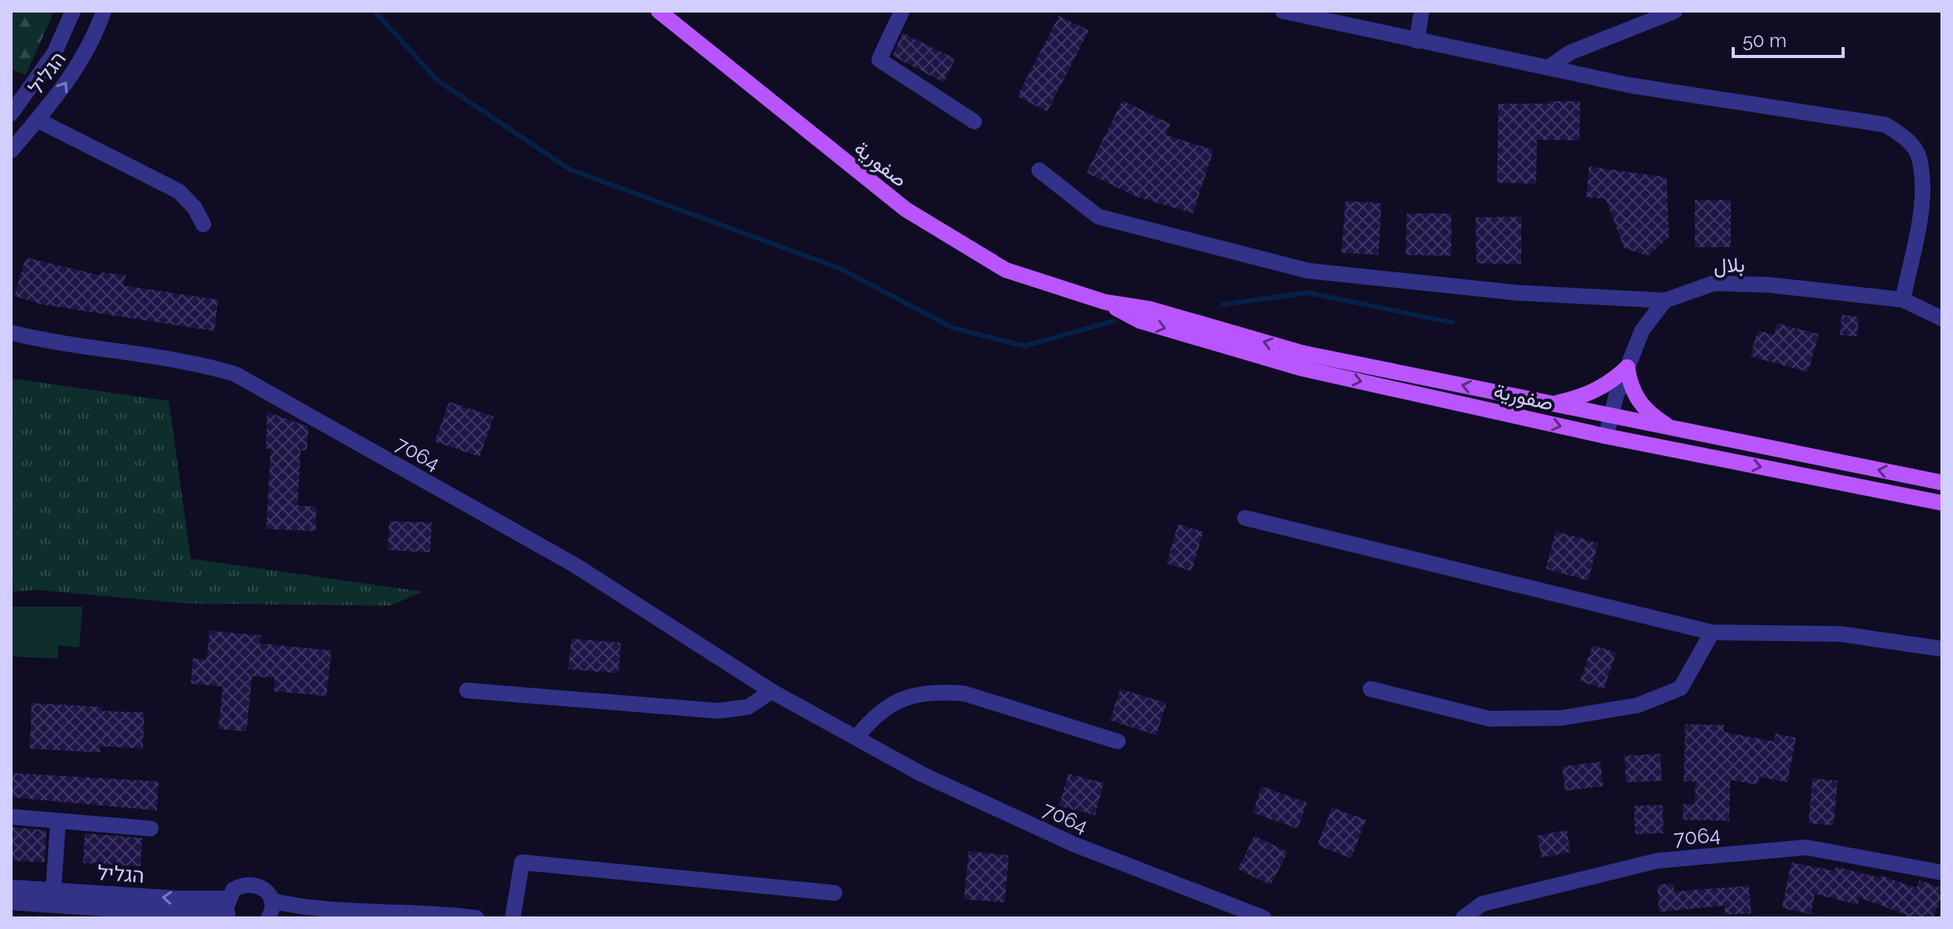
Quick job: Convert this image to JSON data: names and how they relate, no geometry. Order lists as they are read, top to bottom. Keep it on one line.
{"streets":{"main road":["صفورية"],"street":["הגליל","بلال","7064"]},"scale_bar":"50 m"}
